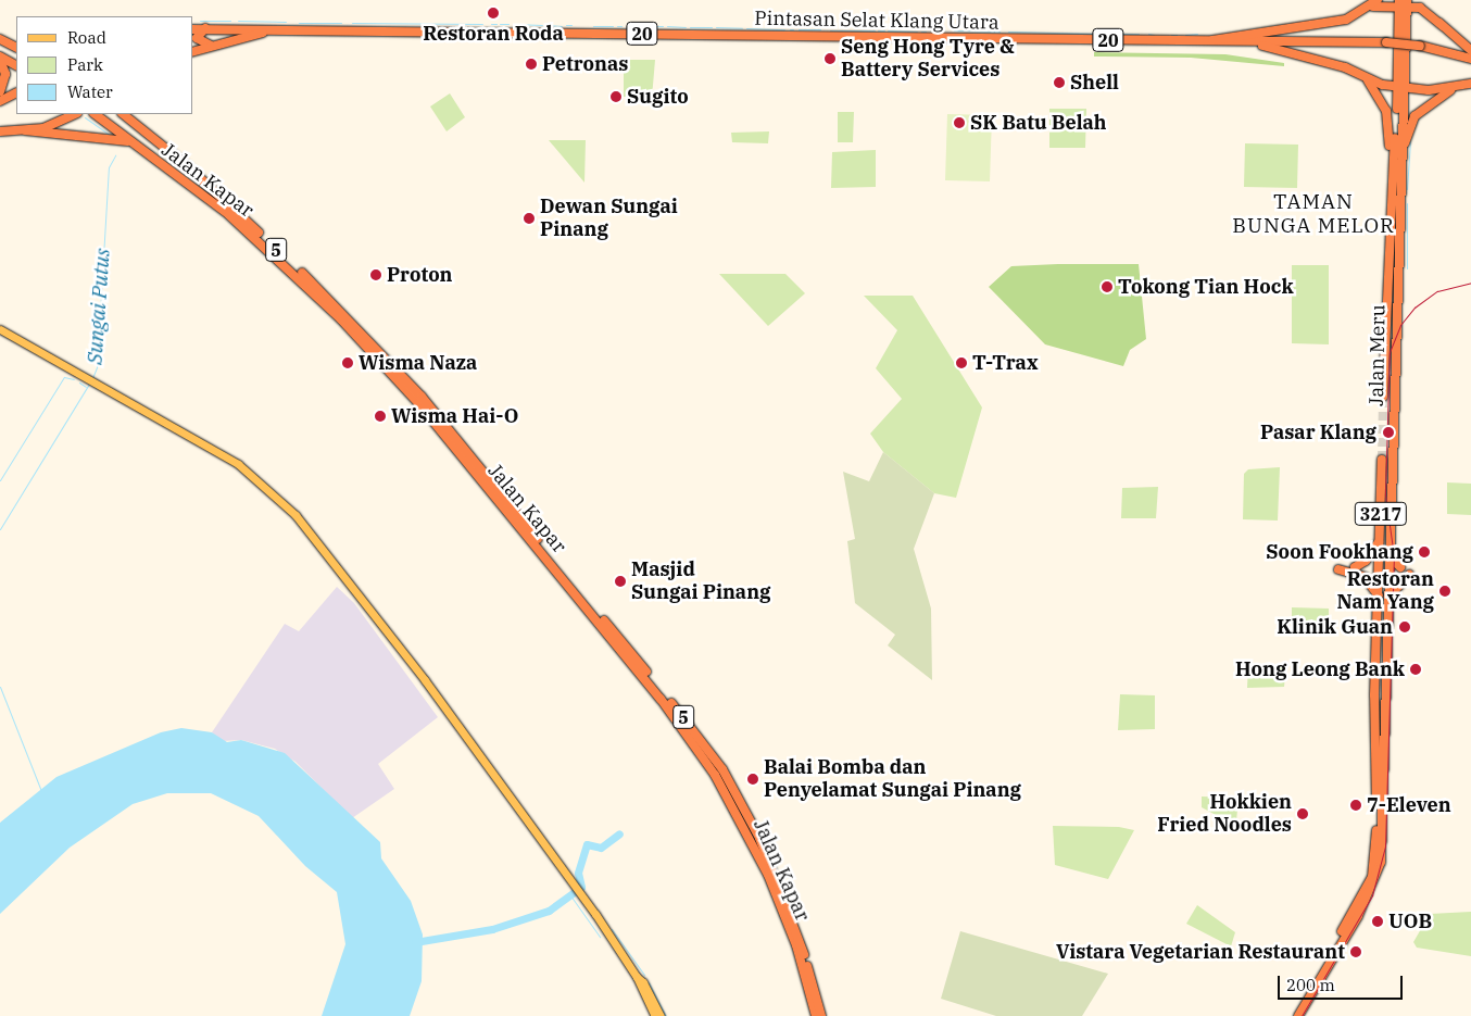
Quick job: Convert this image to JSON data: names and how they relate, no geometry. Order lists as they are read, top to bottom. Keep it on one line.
{"streets":{"highway":["Pintasan Selat Klang Utara","20","Jalan Kapar","5","Jalan Meru","3217"]},"districts":["TAMAN BUNGA MELOR"],"water":["Sungai Putus"],"places":["Restoran Roda","Seng Hong Tyre & Battery Services","Petronas","Shell","Sugito","SK Batu Belah","Dewan Sungai Pinang","Proton","Tokong Tian Hock","Wisma Naza","T-Trax","Wisma Hai-O","Pasar Klang","Soon Fookhang","Masjid Sungai Pinang","Restoran Nam Yang","Klinik Guan","Hong Leong Bank","Balai Bomba dan Penyelamat Sungai Pinang","7-Eleven","Hokkien Fried Noodles","UOB","Vistara Vegetarian Restaurant"],"legend":["Road","Park","Water"],"scale_bar":"200 m"}
